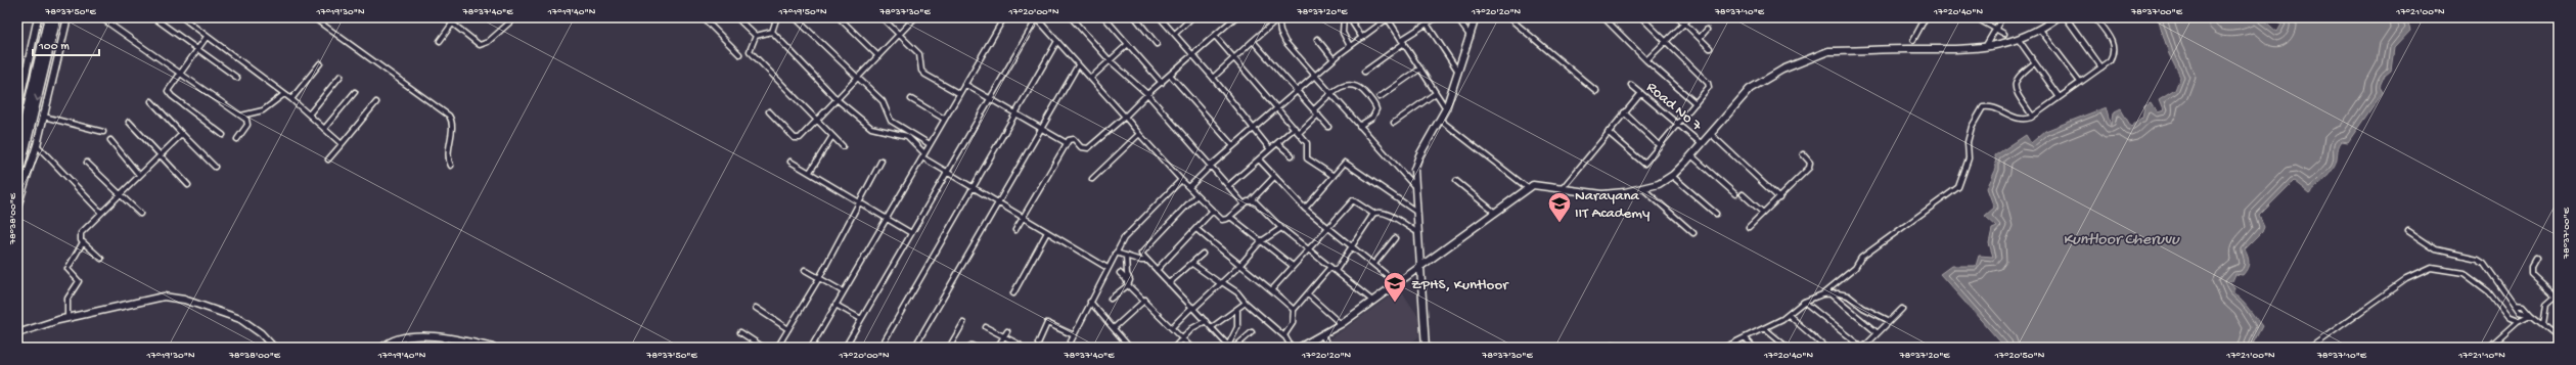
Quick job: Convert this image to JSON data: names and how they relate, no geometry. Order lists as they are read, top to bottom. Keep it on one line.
{"streets":{"street":["Road No 7"]},"water":["Kuntloor Cheruvu"],"places":{"school or university":["Narayana IIT Academy","ZPHS, Kuntloor"]},"scale_bar":"100 m","coordinates":["78°37'50\"E","17°19'30\"N","78°37'40\"E","17°19'40\"N","17°19'50\"N","78°37'30\"E","17°20'00\"N","78°37'20\"E","17°20'20\"N","78°37'10\"E","17°20'40\"N","78°37'00\"E","17°21'00\"N","78°38'00\"E","17°20'50\"N","17°21'10\"N"]}
